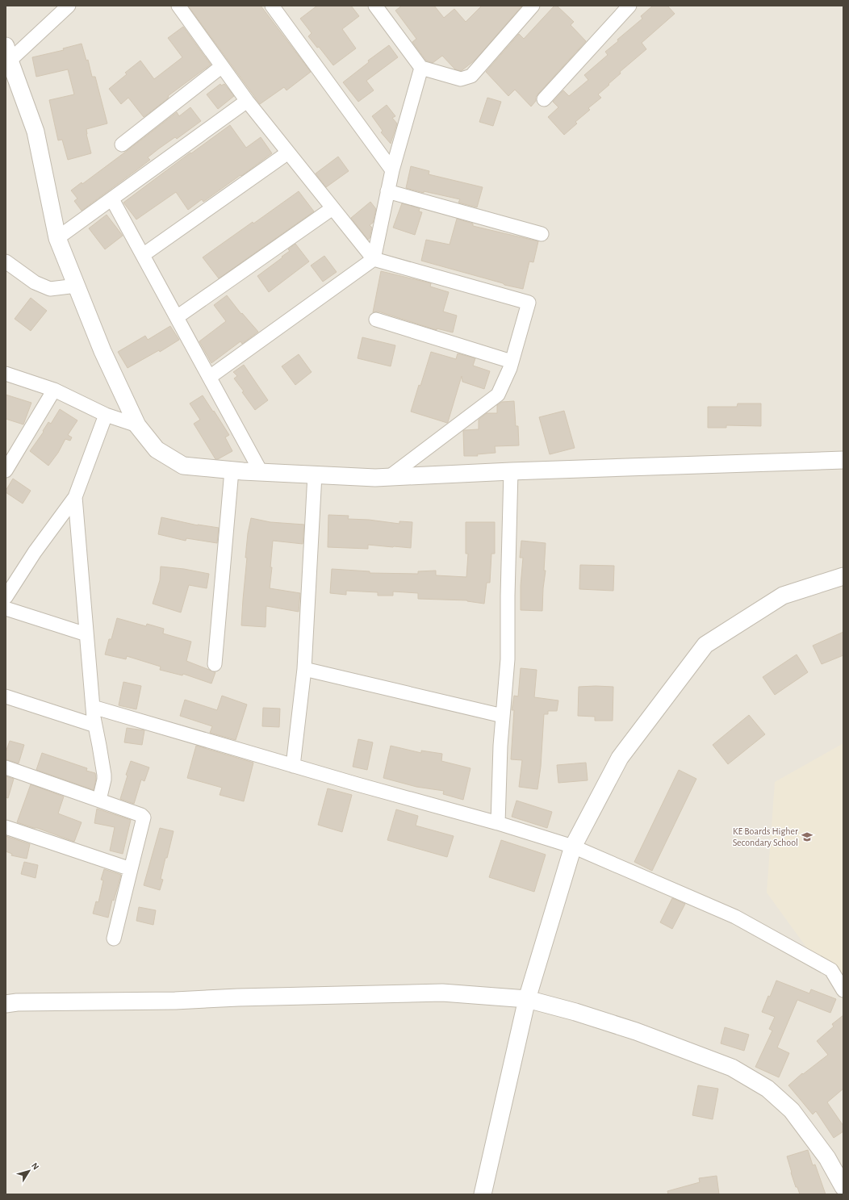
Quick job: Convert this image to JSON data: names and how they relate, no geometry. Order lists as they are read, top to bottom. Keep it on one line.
{"places":{"school or university":["KE Boards Higher Secondary School"]},"north":"top right"}
